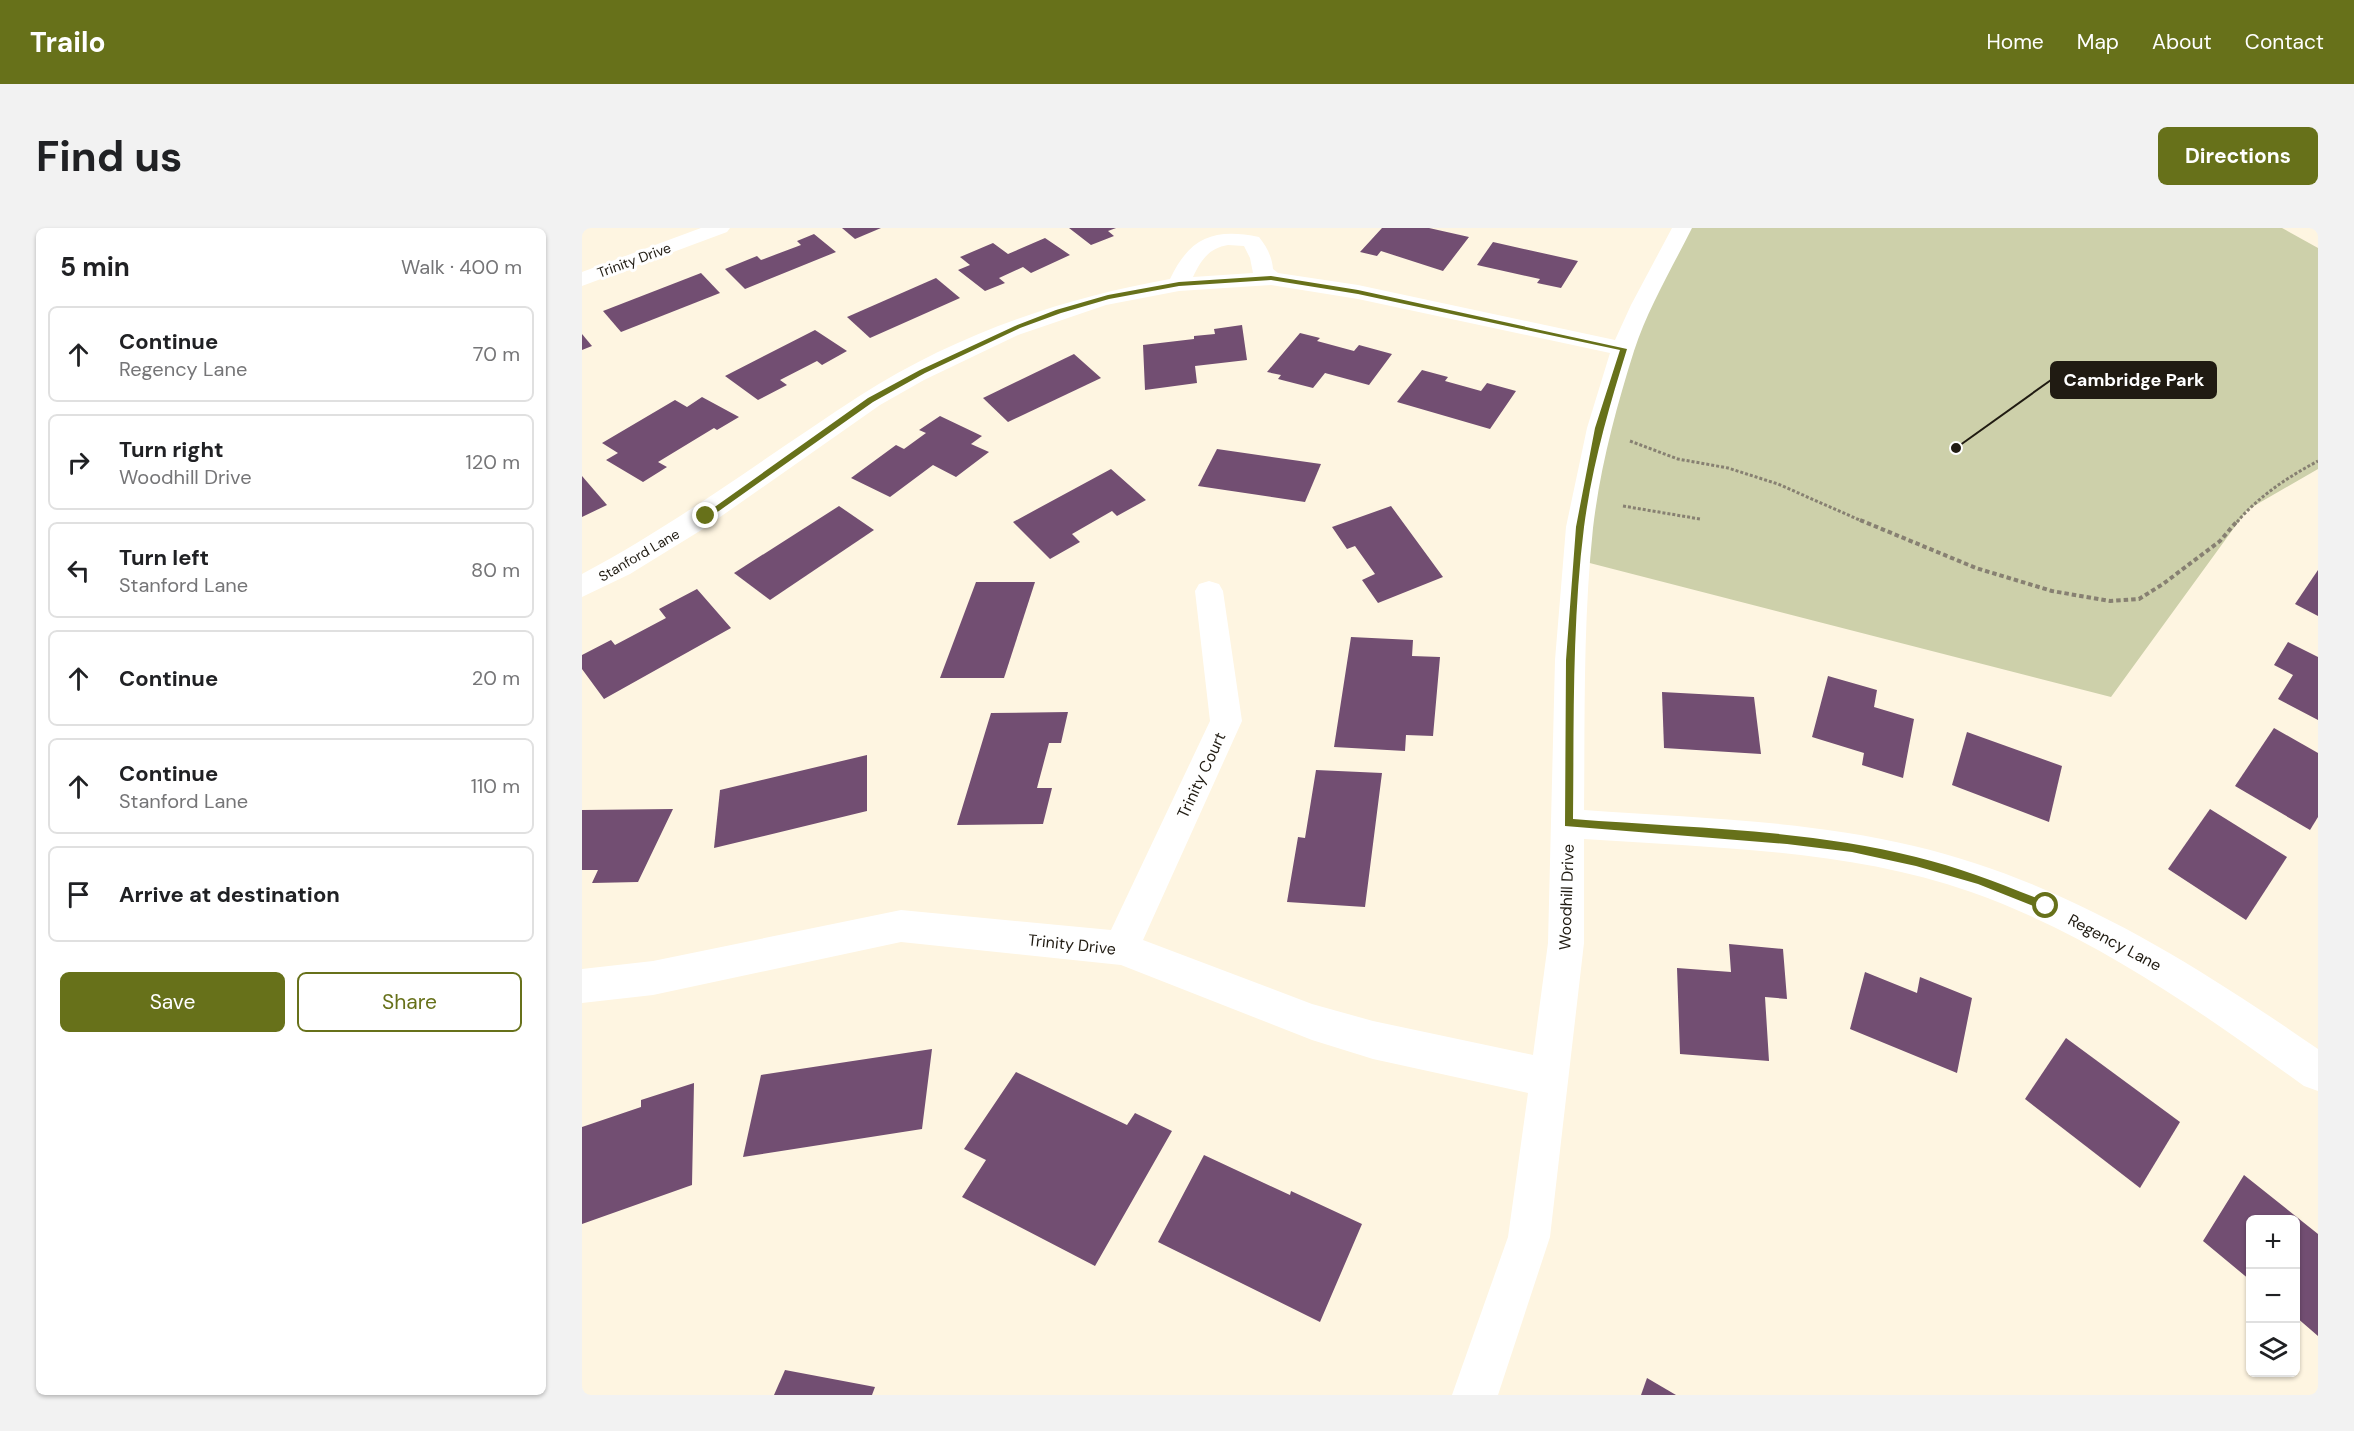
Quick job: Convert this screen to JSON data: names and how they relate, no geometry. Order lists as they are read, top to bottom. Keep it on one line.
{"streets":{"street":["Trinity Drive","Stanford Lane","Trinity Court","Woodhill Drive","Regency Lane"]},"crossings":[["Trinity Drive","Trinity Court"],["Trinity Drive","Woodhill Drive"],["Woodhill Drive","Regency Lane"]],"places":["Cambridge Park"],"page":{"header":"Trailo","nav":["Home","Map","About","Contact"],"buttons":["Directions",["Save","Share"]],"title":"Find us","heading":["5 min","Walk · 400 m"],"list":[["Continue","Regency Lane","70 m"],["Turn right","Woodhill Drive","120 m"],["Turn left","Stanford Lane","80 m"],["Continue","20 m"],["Continue","Stanford Lane","110 m"],"Arrive at destination"],"map_buttons":["+","−"]}}
